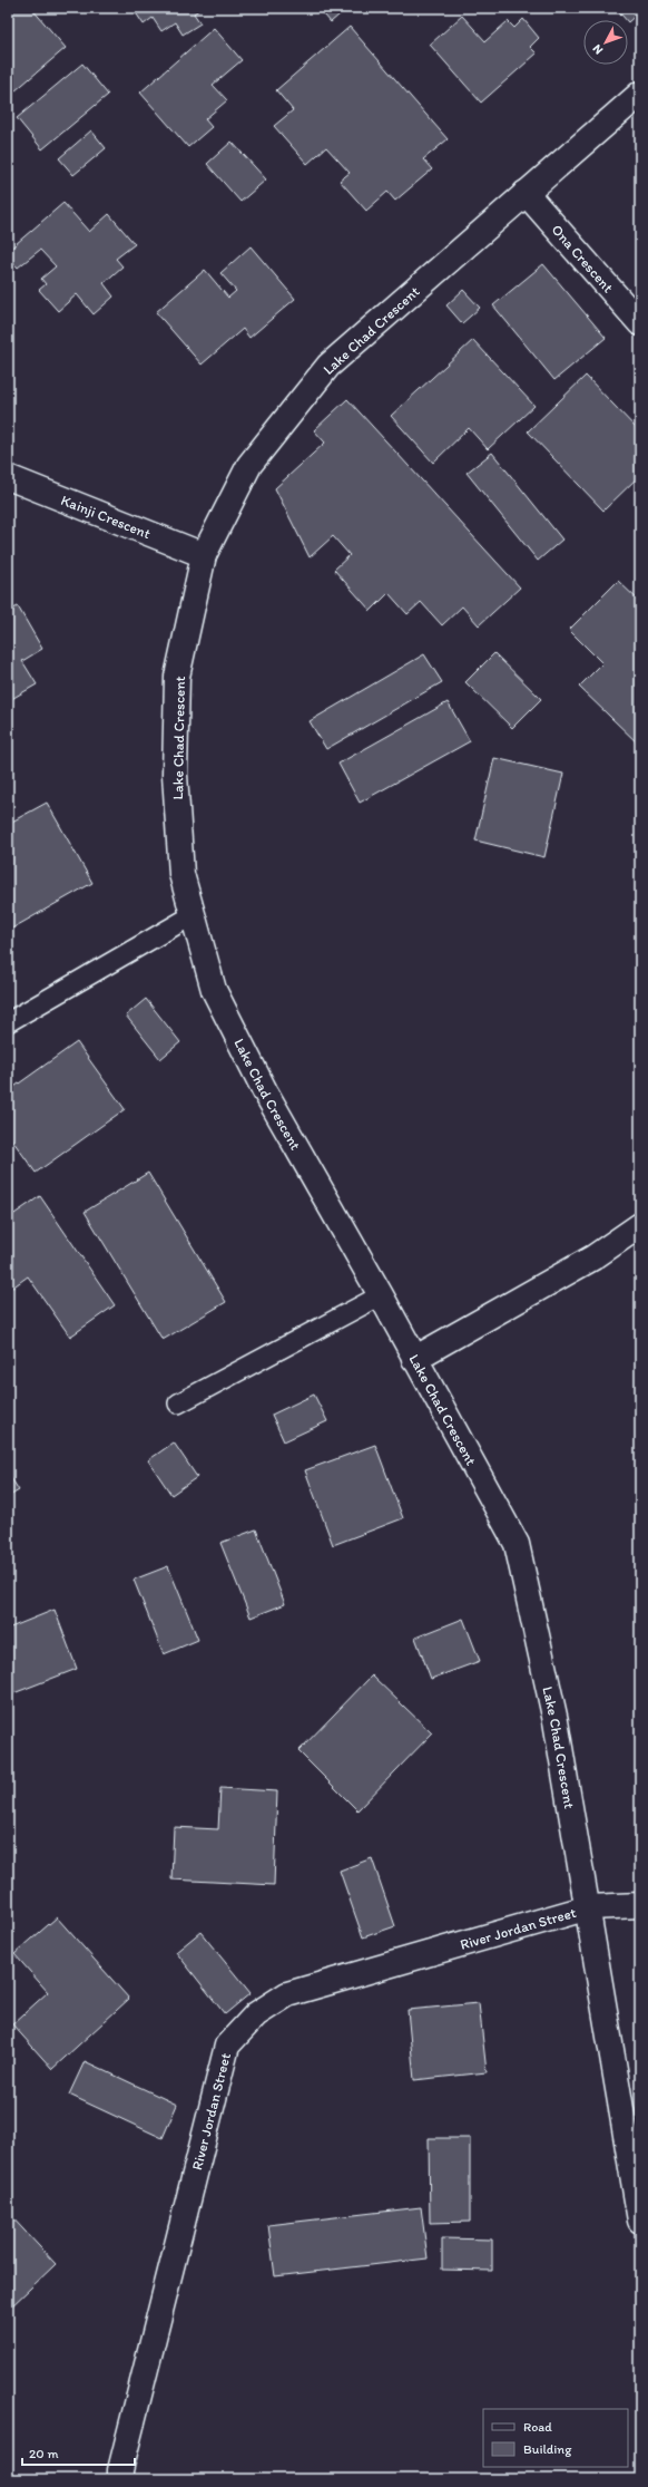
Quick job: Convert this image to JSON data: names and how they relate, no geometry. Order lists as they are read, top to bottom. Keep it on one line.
{"streets":{"street":["Ona Crescent","Lake Chad Crescent","Kainji Crescent","River Jordan Street"]},"crossings":[["Ona Crescent","Lake Chad Crescent"],["Lake Chad Crescent","Kainji Crescent"],["Lake Chad Crescent","River Jordan Street"]],"legend":["Road","Building"],"scale_bar":"20 m","north":"bottom left"}
